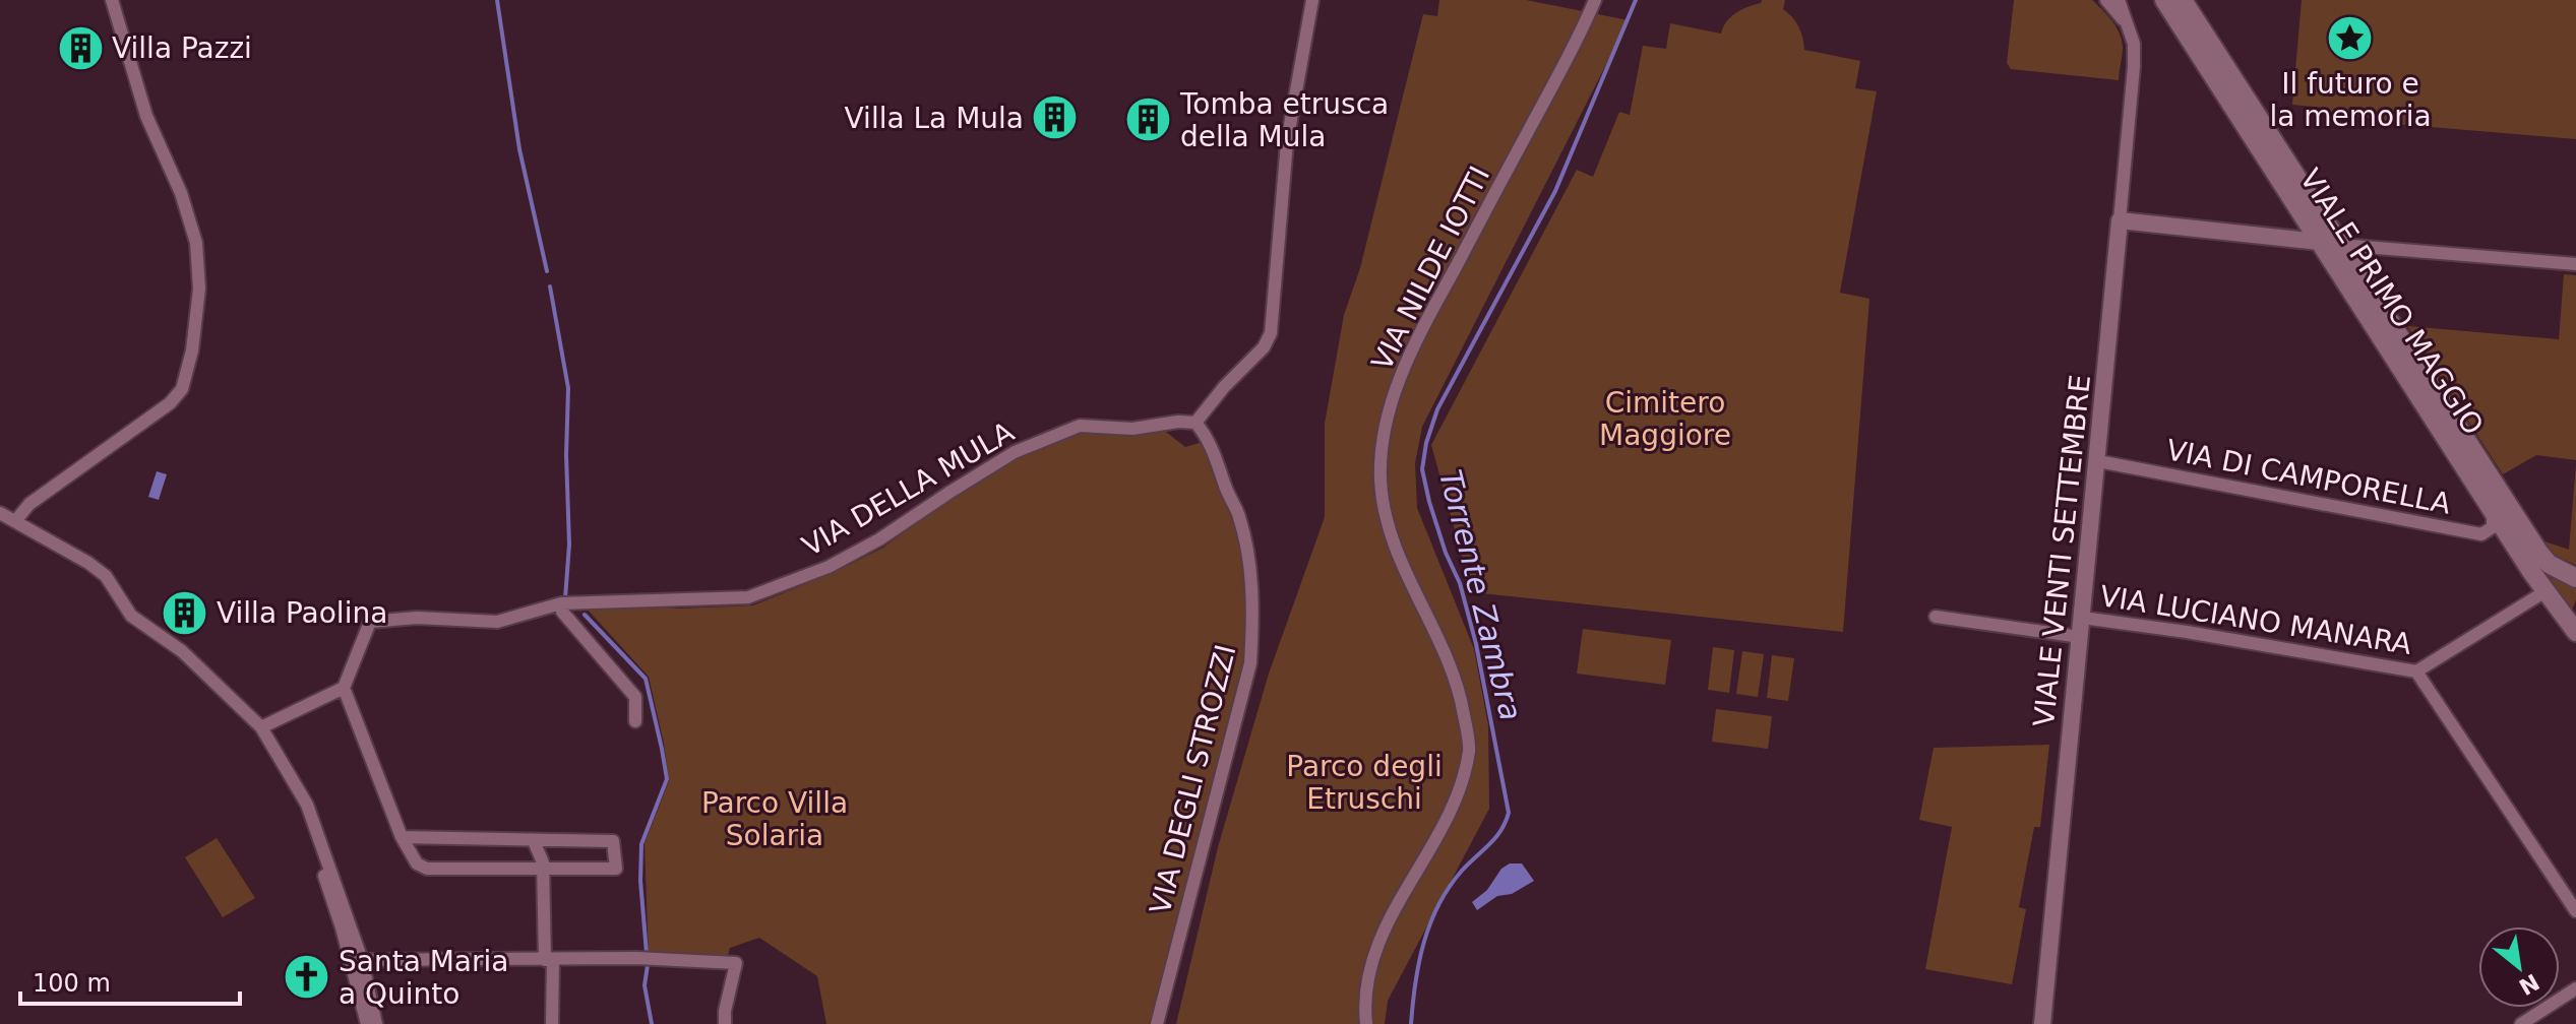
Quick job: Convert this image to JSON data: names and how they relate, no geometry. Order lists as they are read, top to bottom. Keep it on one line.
{"streets":{"main road":["VIALE PRIMO MAGGIO"],"street":["VIA NILDE IOTTI","VIA DI CAMPORELLA","VIA DELLA MULA","VIALE VENTI SETTEMBRE","VIA LUCIANO MANARA","VIA DEGLI STROZZI"]},"crossings":[["VIALE PRIMO MAGGIO","VIA DI CAMPORELLA"],["VIALE PRIMO MAGGIO","VIA LUCIANO MANARA"],["VIA DI CAMPORELLA","VIALE VENTI SETTEMBRE"],["VIA DELLA MULA","VIA DEGLI STROZZI"],["VIALE VENTI SETTEMBRE","VIA LUCIANO MANARA"]],"water":["Torrente Zambra"],"parks":["Cimitero Maggiore","Parco degli Etruschi","Parco Villa Solaria"],"places":{"place":["Il futuro e la memoria"],"building":["Villa Pazzi","Villa La Mula","Tomba etrusca della Mula","Villa Paolina"],"church":["Santa Maria a Quinto"]},"scale_bar":"100 m","north":"bottom right"}
